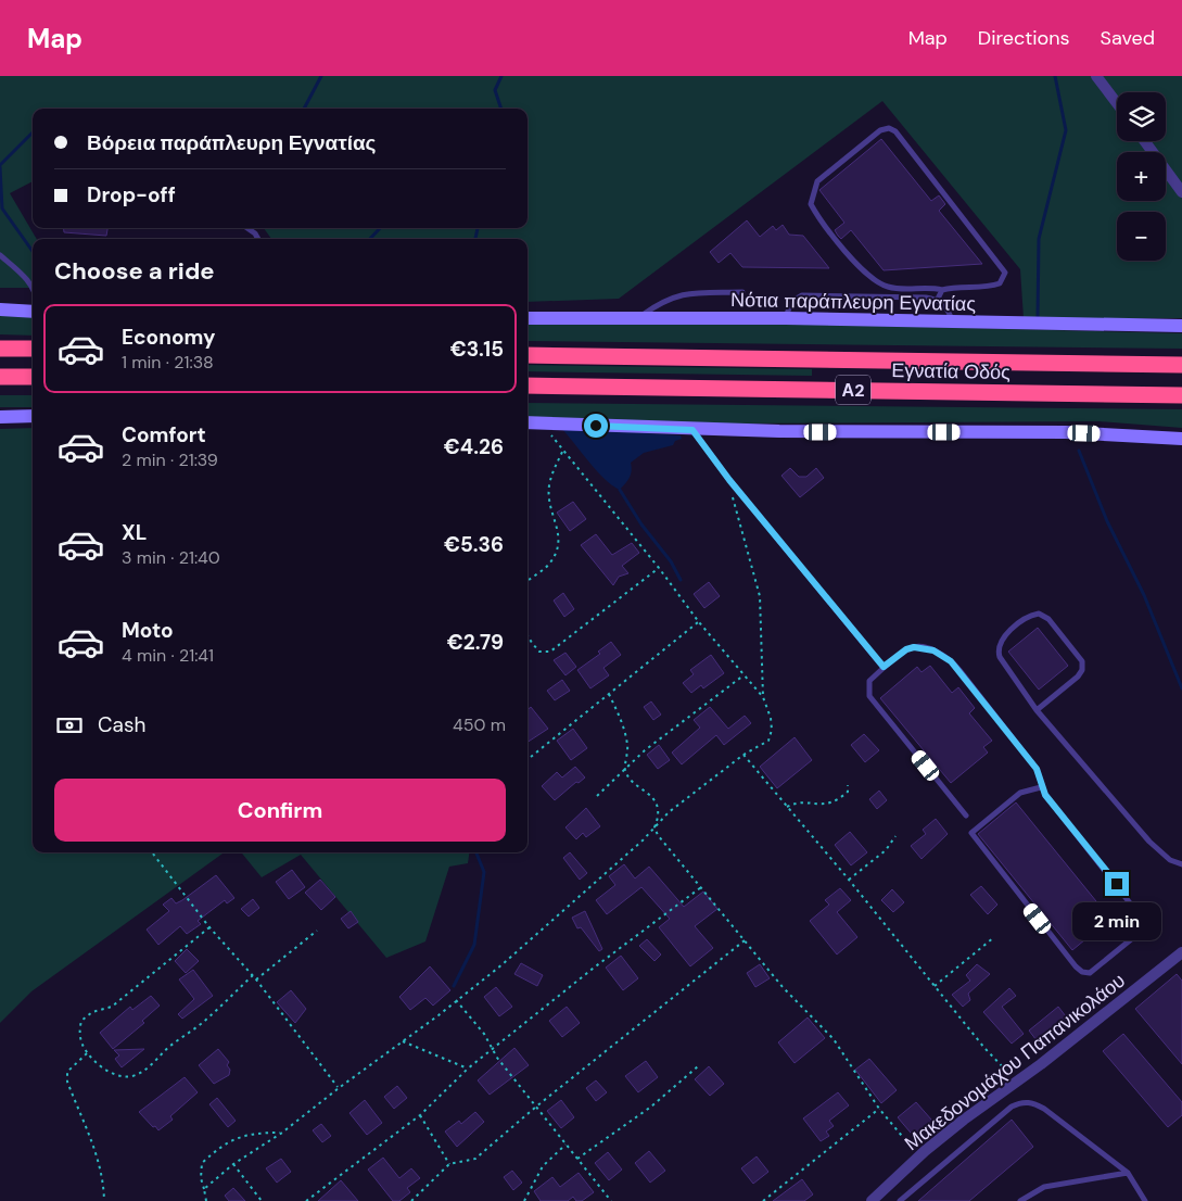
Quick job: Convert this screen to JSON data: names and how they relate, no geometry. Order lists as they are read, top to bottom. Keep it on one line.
{"streets":{"highway":["Εγνατία Οδός","Α2"],"street":["Νότια παράπλευρη Εγνατίας","Μακεδονομάχου Παπανικολάου"]},"page":{"header":"Map","nav":["Map","Directions","Saved"],"map_buttons":["+","−"],"banner":["Βόρεια παράπλευρη Εγνατίας","Drop-off"],"heading":"Choose a ride","list":[{"name":"Economy","note":"1 min · 21:38","value":"€3.15"},{"name":"Comfort","note":"2 min · 21:39","value":"€4.26"},{"name":"XL","note":"3 min · 21:40","value":"€5.36"},{"name":"Moto","note":"4 min · 21:41","value":"€2.79"}],"pay":["Cash","450 m"],"buttons":"Confirm","bubble":"2 min"}}
